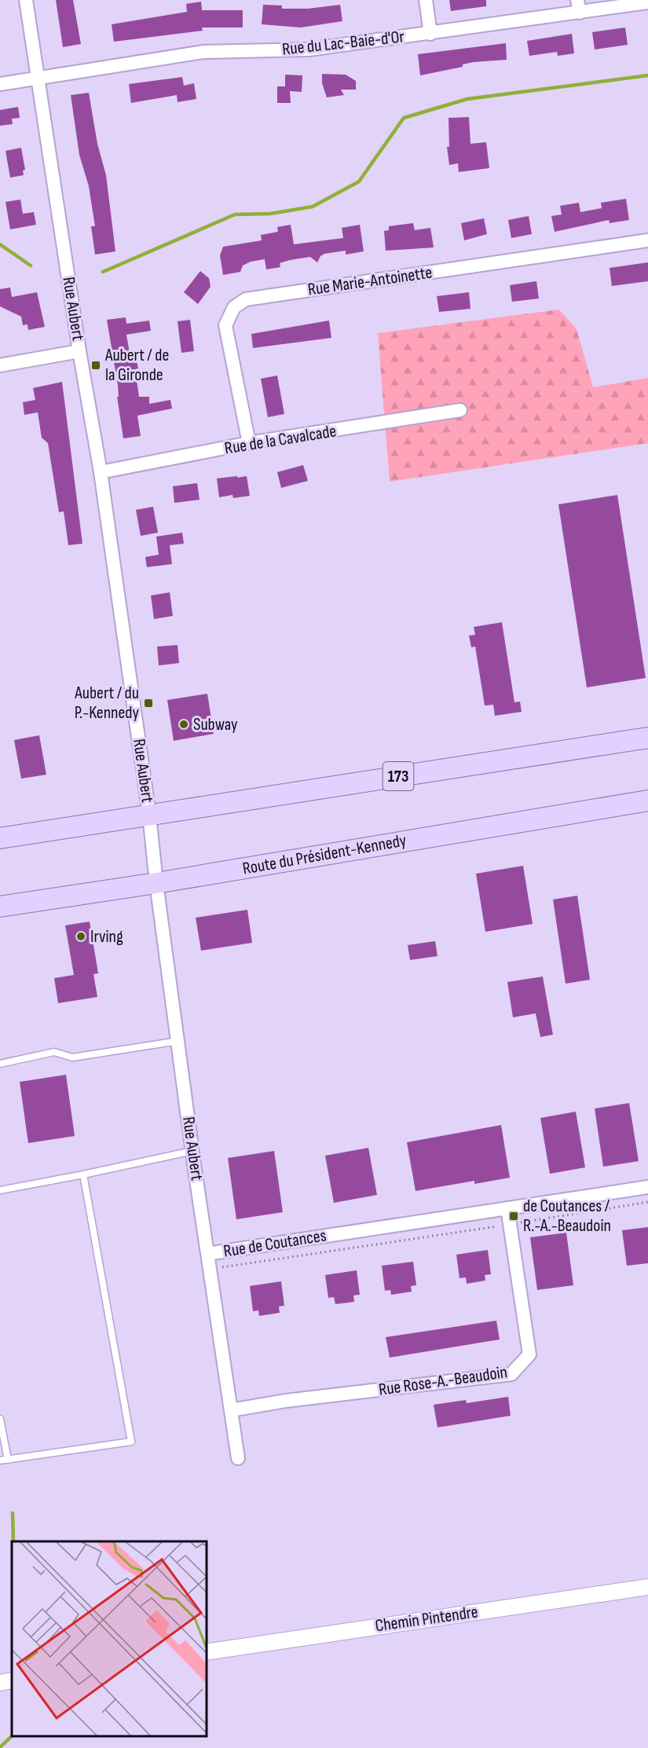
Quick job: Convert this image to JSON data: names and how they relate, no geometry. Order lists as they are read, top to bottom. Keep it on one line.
{"streets":{"main road":["173","Route du Président-Kennedy"],"street":["Rue du Lac-Baie-d'Or","Rue Marie-Antoinette","Rue Aubert","Rue de la Cavalcade","Rue de Coutances","Rue Rose-A.-Beaudoin","Chemin Pintendre"]},"crossings":[["Rue du Lac-Baie-d'Or","Rue Aubert"],["Rue Marie-Antoinette","Rue de la Cavalcade"],["Rue Aubert","Rue de la Cavalcade"],["Rue Aubert","173"],["Rue Aubert","Route du Président-Kennedy"],["Rue Aubert","Rue de Coutances"],["Rue Aubert","Rue Rose-A.-Beaudoin"],["Rue de Coutances","Rue Rose-A.-Beaudoin"]],"places":{"transit":["Aubert / de la Gironde","Aubert / du P.-Kennedy","de Coutances / R.-A.-Beaudoin"],"other":["Subway","Irving"]}}
